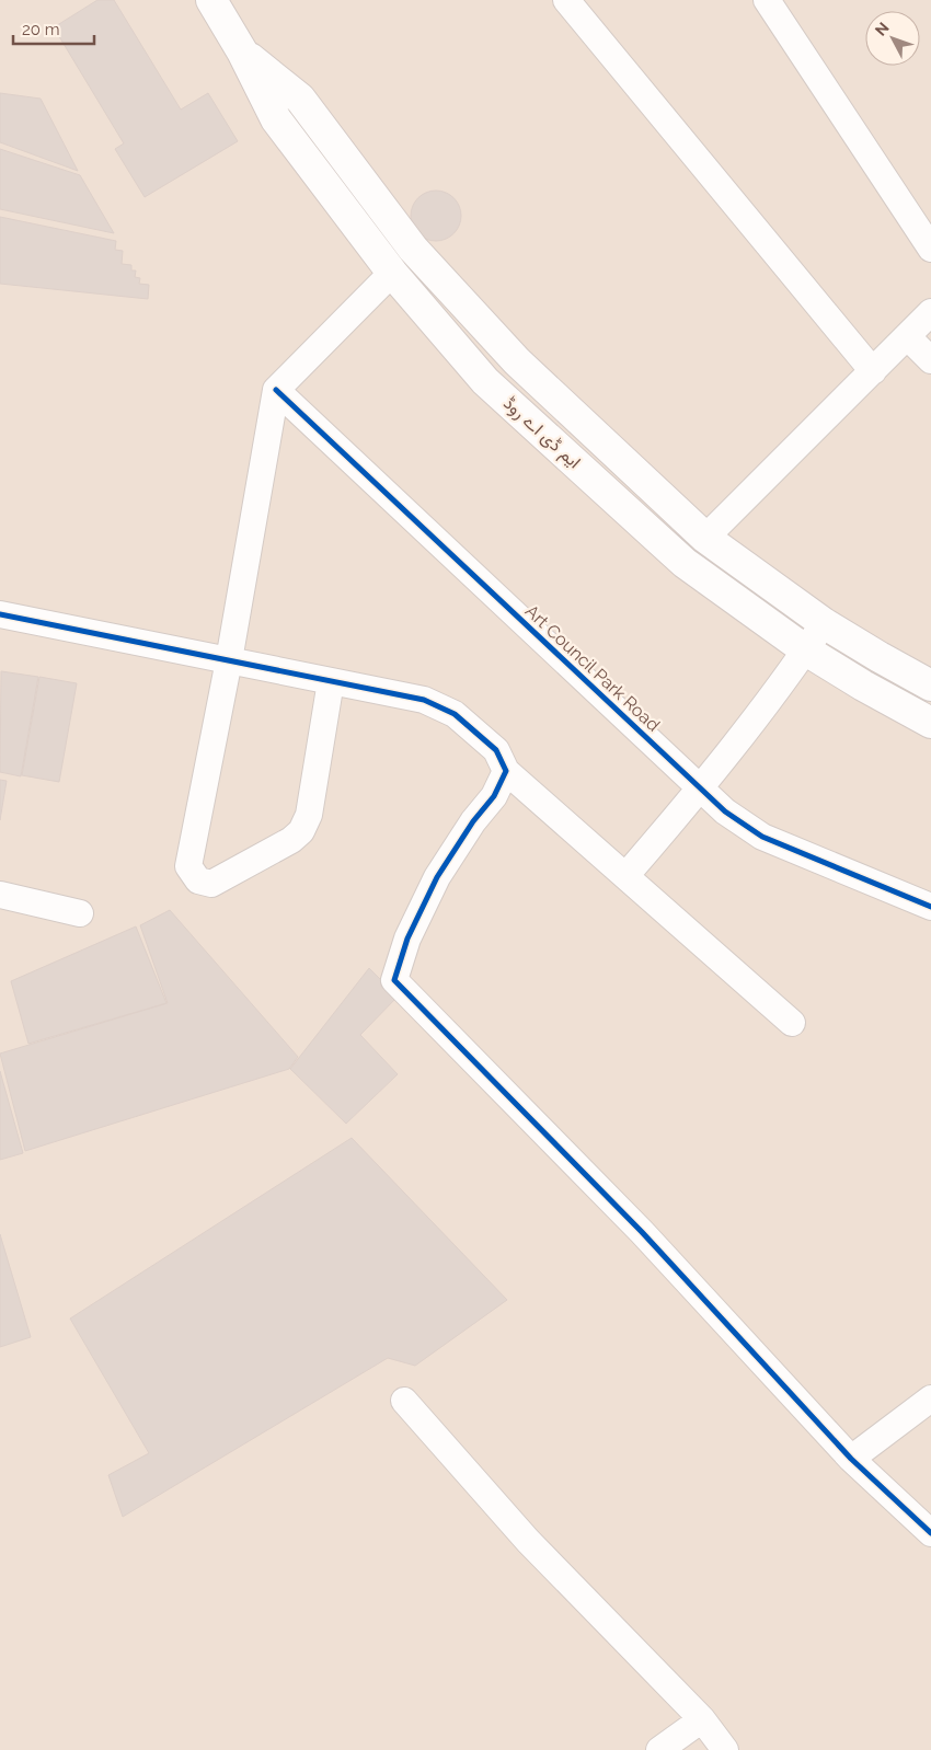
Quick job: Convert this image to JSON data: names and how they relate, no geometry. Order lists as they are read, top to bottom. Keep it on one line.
{"streets":{"main road":["ایم ڈی اے روڈ"],"street":["Art Council Park Road"]},"scale_bar":"20 m","north":"top left"}
